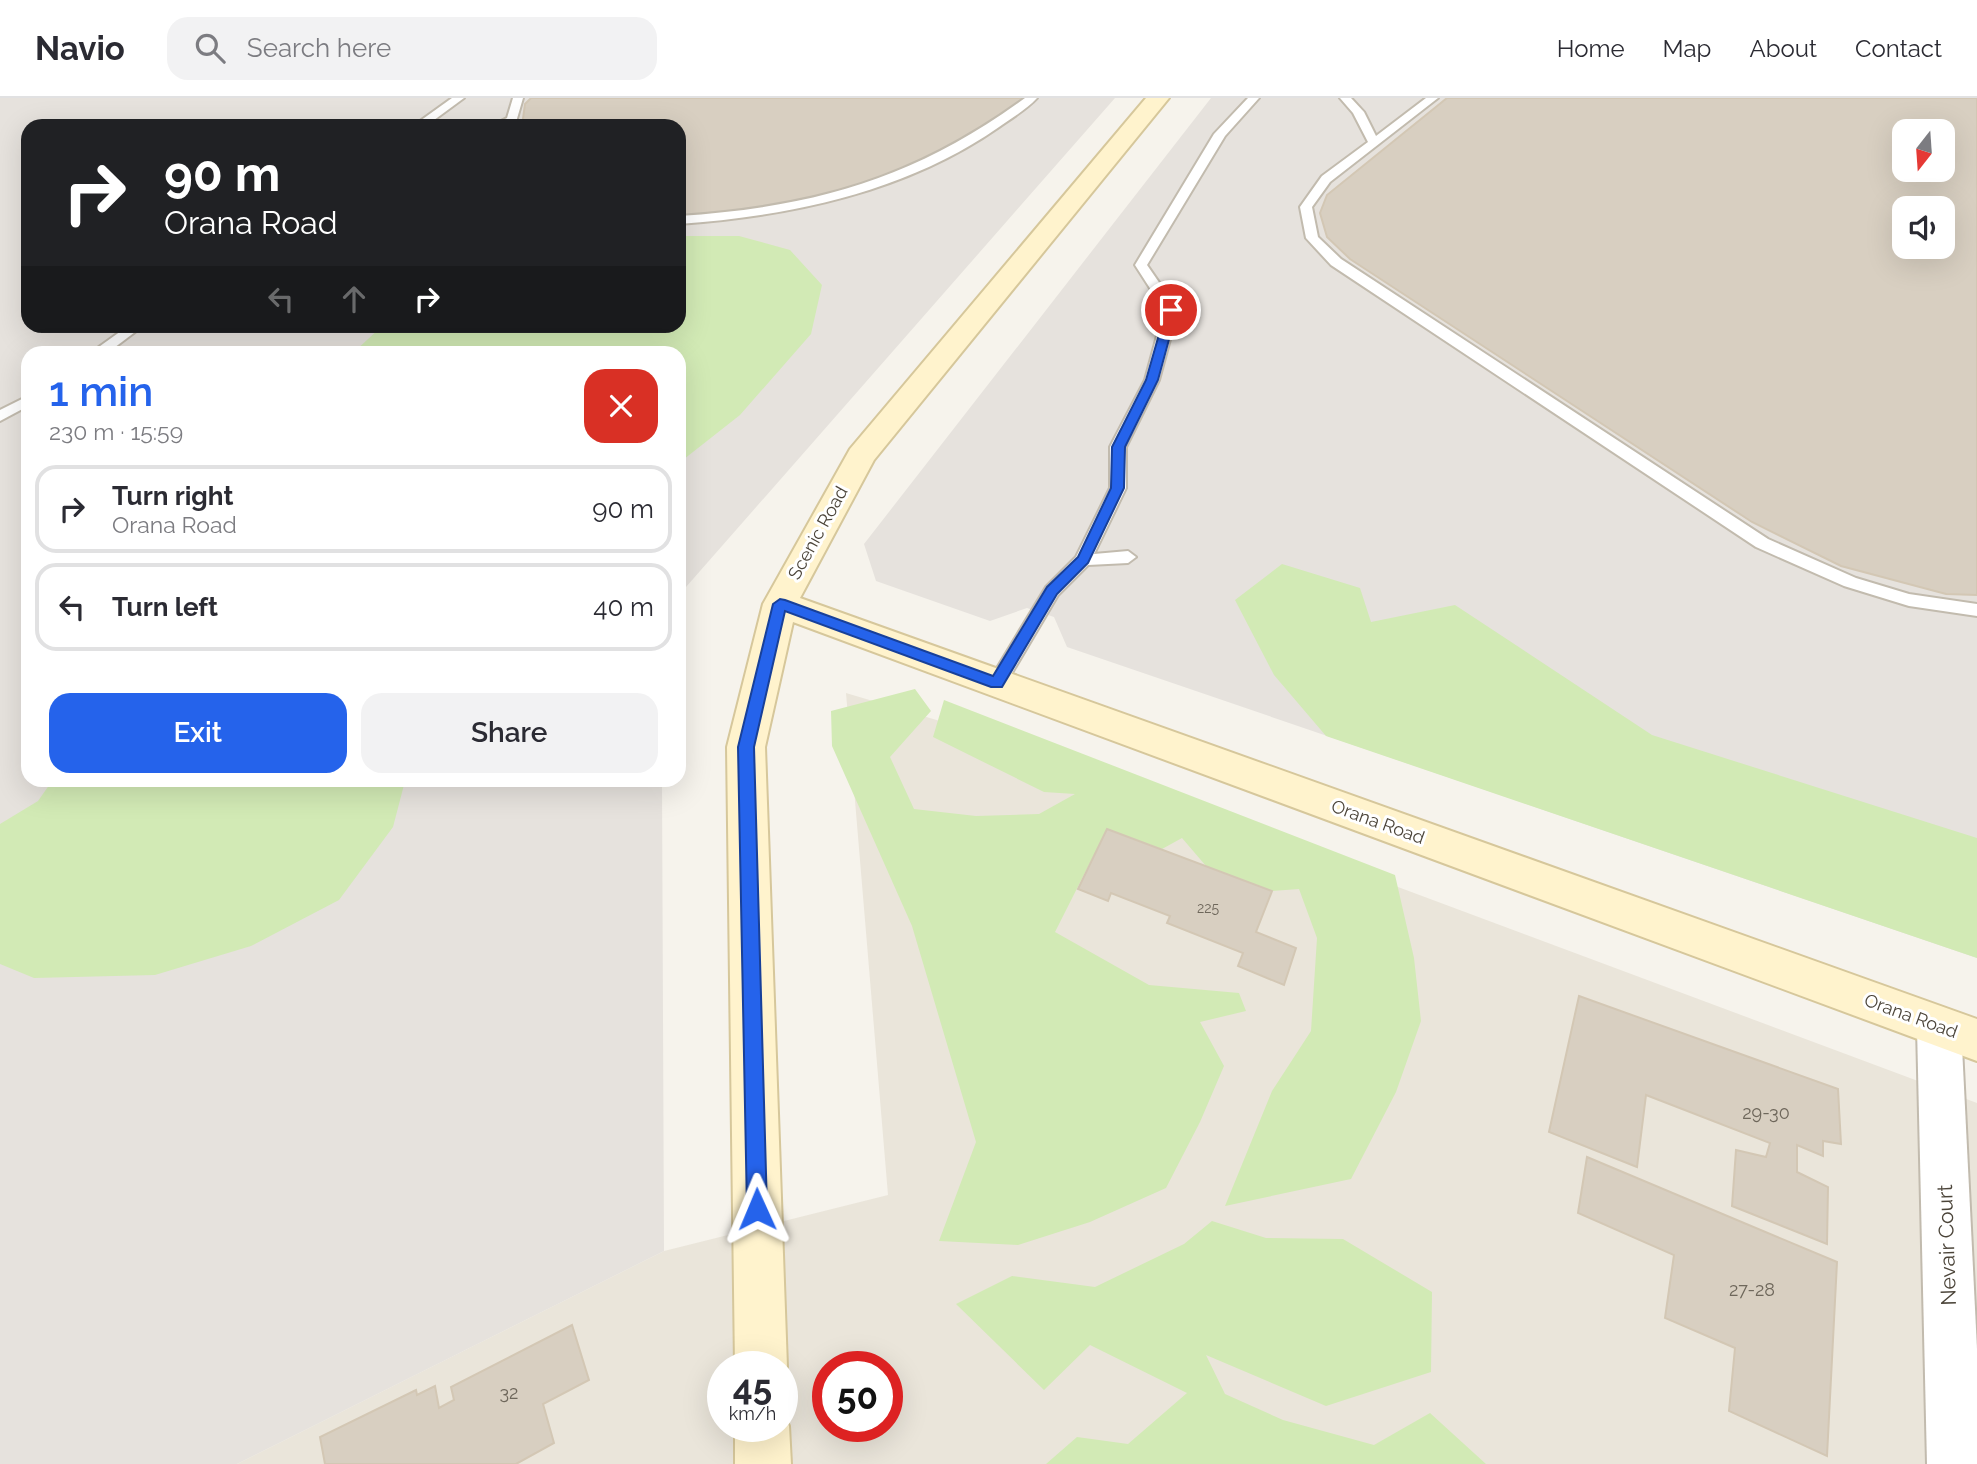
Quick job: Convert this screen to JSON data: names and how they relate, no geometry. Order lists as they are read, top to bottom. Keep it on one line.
{"streets":{"main road":["Scenic Road","Orana Road"],"street":["Nevair Court"]},"crossings":[["Scenic Road","Orana Road"],["Orana Road","Nevair Court"]],"house_numbers":["225","29-30","27-28","32"],"north":"bottom","page":{"header":"Navio","search":"Search here","nav":["Home","Map","About","Contact"],"turn":["90 m","Orana Road"],"heading":["1 min","230 m · 15:59"],"list":[{"name":"Turn right","note":"Orana Road","value":"90 m"},{"name":"Turn left","value":"40 m"}],"buttons":["Exit","Share"],"speed":"45 km/h","limit":"50"}}
